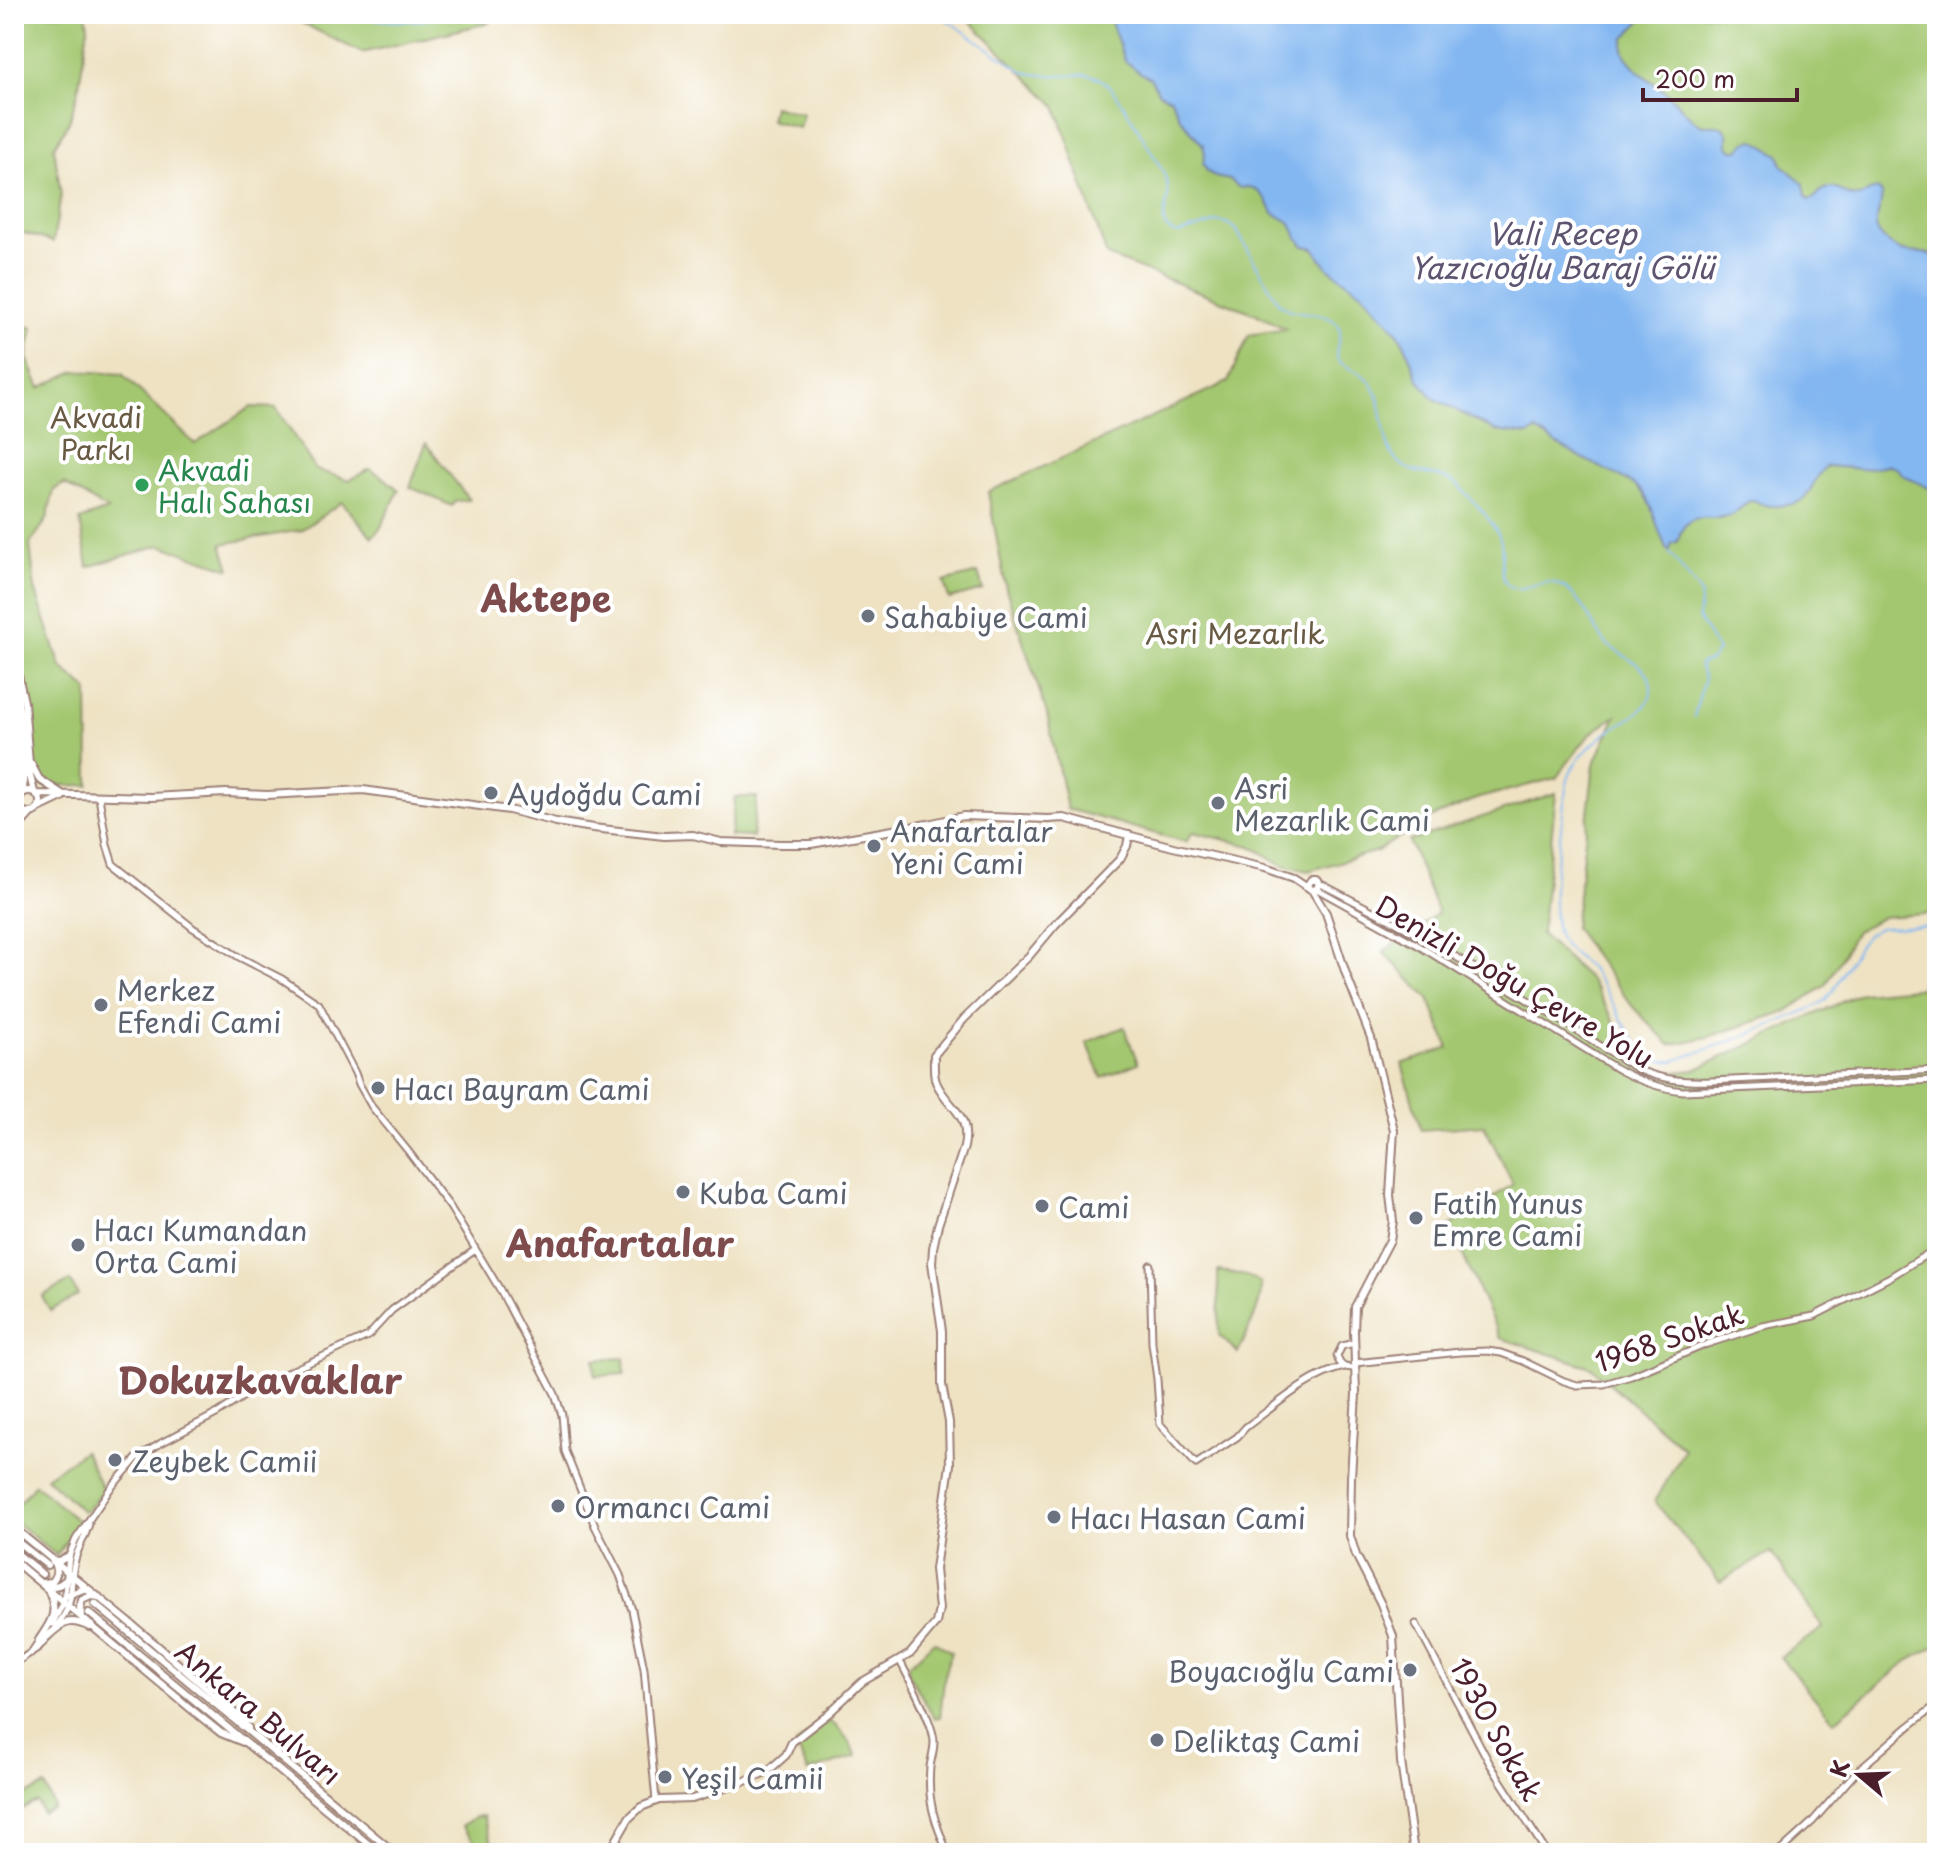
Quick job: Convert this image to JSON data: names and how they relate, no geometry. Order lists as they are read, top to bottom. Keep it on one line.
{"streets":{"main road":["Ankara Bulvarı"],"street":["Denizli Doğu Çevre Yolu","1968 Sokak","1930 Sokak"]},"districts":["Aktepe","Anafartalar","Dokuzkavaklar"],"water":["Vali Recep Yazıcıoğlu Baraj Gölü"],"parks":["Akvadi Parkı","Asri Mezarlık"],"places":["Akvadi Halı Sahası","Sahabiye Cami","Aydoğdu Cami","Asri Mezarlık Cami","Anafartalar Yeni Cami","Merkez Efendi Cami","Hacı Bayram Cami","Kuba Cami","Cami","Fatih Yunus Emre Cami","Hacı Kumandan Orta Cami","Zeybek Camii","Ormancı Cami","Hacı Hasan Cami","Boyacıoğlu Cami","Deliktaş Cami","Yeşil Camii"],"scale_bar":"200 m","north":"left"}
